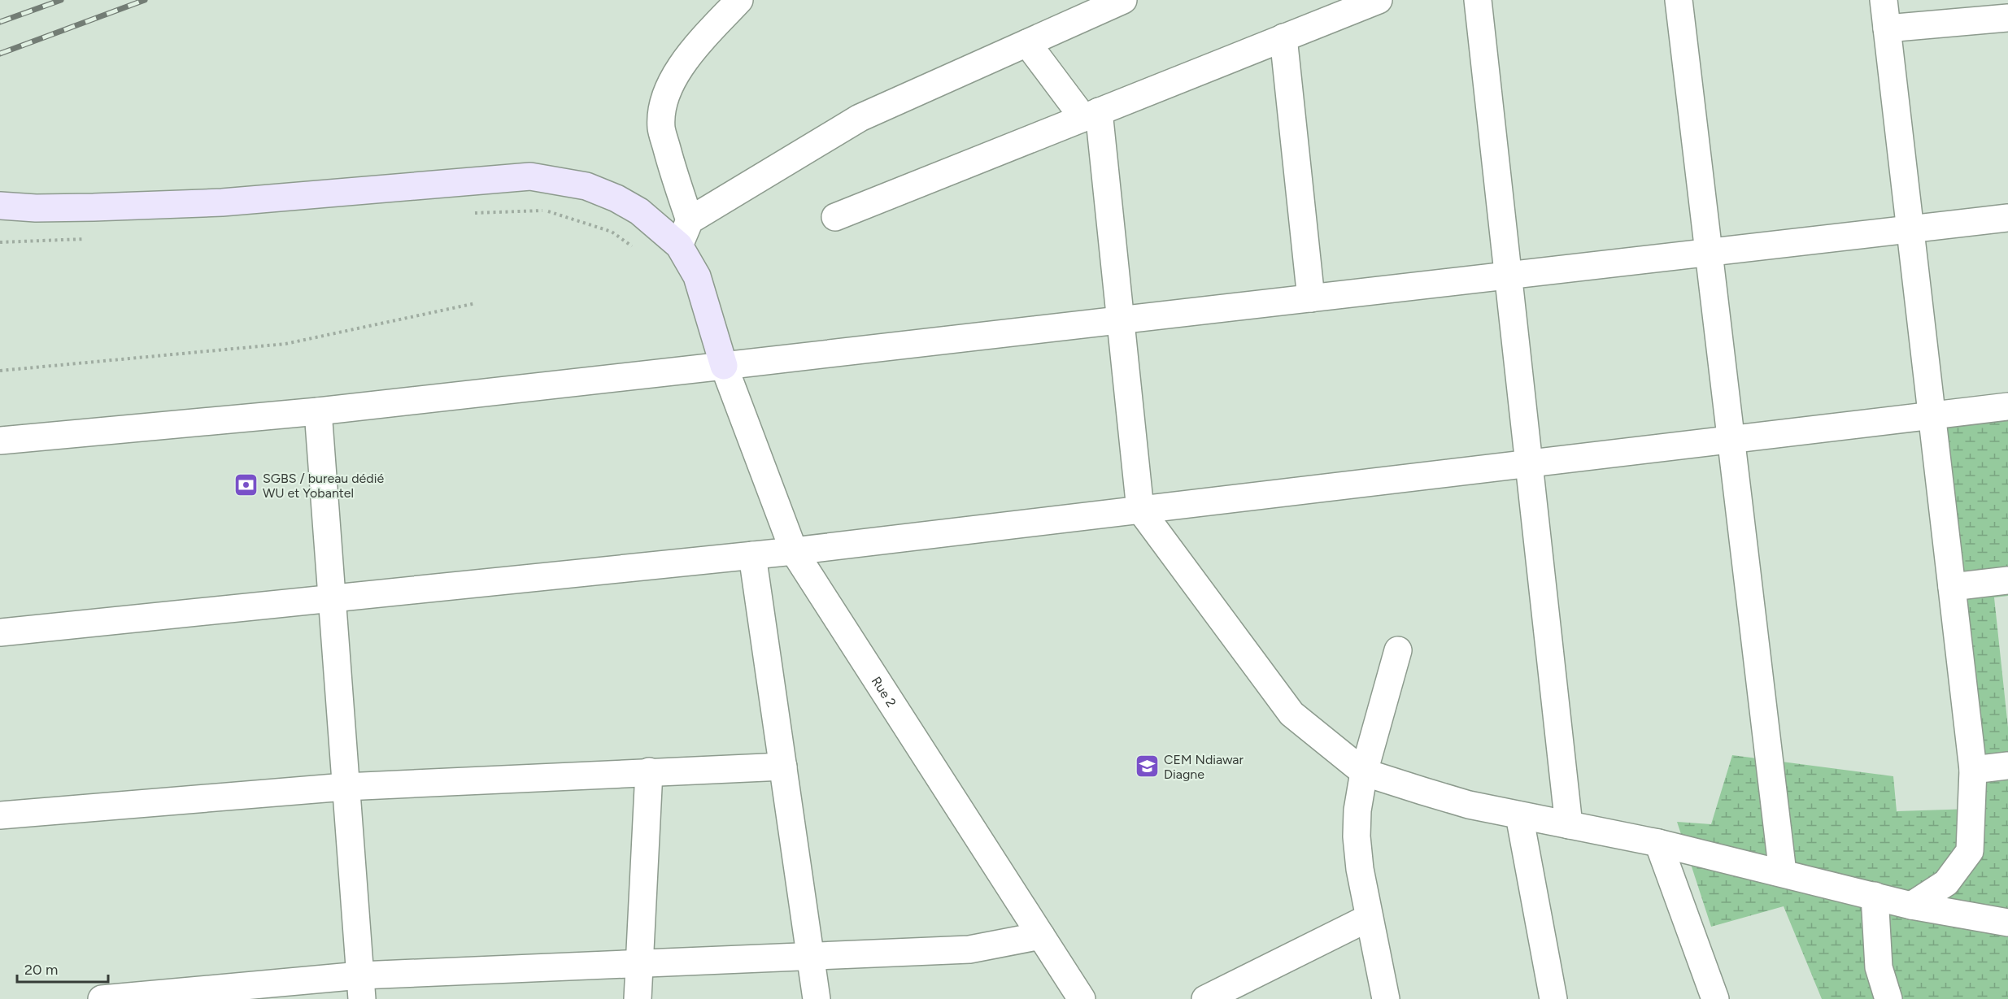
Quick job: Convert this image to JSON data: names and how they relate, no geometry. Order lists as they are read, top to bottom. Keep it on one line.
{"streets":{"street":["Rue 2"]},"places":{"bank":["SGBS / bureau dédié WU et Yobantel"],"school or university":["CEM Ndiawar Diagne"]},"scale_bar":"20 m"}
